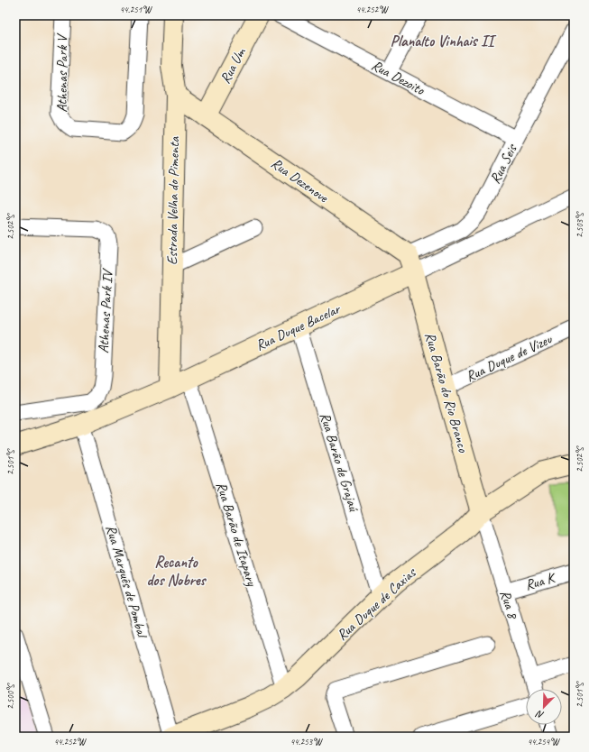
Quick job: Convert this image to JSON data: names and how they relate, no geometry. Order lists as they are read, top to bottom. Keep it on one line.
{"streets":{"main road":["Rua Um","Rua Dezenove","Estrada Velha do Pimenta","Rua Duque Bacelar","Rua Barão do Rio Branco","Rua Duque de Caxias"],"street":["Athenas Park V","Rua Dezoito","Rua Seis","Athenas Park IV","Rua Duque de Vizeu","Rua Barão de Grajaú","Rua Barão de Itapary","Rua Marquês de Pombal","Rua K","Rua 8"]},"crossings":[["Rua Um","Rua Dezenove"],["Rua Dezoito","Rua Seis"],["Rua Seis","Rua Dezenove"],["Rua Seis","Rua Duque Bacelar"],["Rua Seis","Rua Barão do Rio Branco"],["Rua Dezenove","Estrada Velha do Pimenta"],["Rua Dezenove","Rua Duque Bacelar"],["Rua Dezenove","Rua Barão do Rio Branco"],["Estrada Velha do Pimenta","Rua Duque Bacelar"],["Rua Duque Bacelar","Rua Barão do Rio Branco"],["Rua Duque Bacelar","Rua Barão de Grajaú"],["Rua Duque Bacelar","Rua Barão de Itapary"],["Rua Duque Bacelar","Rua Marquês de Pombal"],["Rua Duque de Vizeu","Rua Barão do Rio Branco"],["Rua Barão do Rio Branco","Rua Duque de Caxias"],["Rua Barão do Rio Branco","Rua 8"],["Rua Barão de Grajaú","Rua Duque de Caxias"],["Rua Barão de Itapary","Rua Duque de Caxias"],["Rua Marquês de Pombal","Rua Duque de Caxias"],["Rua K","Rua 8"],["Rua Duque de Caxias","Rua 8"]],"districts":["Planalto Vinhais II","Recanto dos Nobres"],"north":"bottom left","coordinates":["44.251°W","44.252°W","2.503°S","2.502°S","2.501°S","2.500°S","44.253°W","44.254°W"]}
